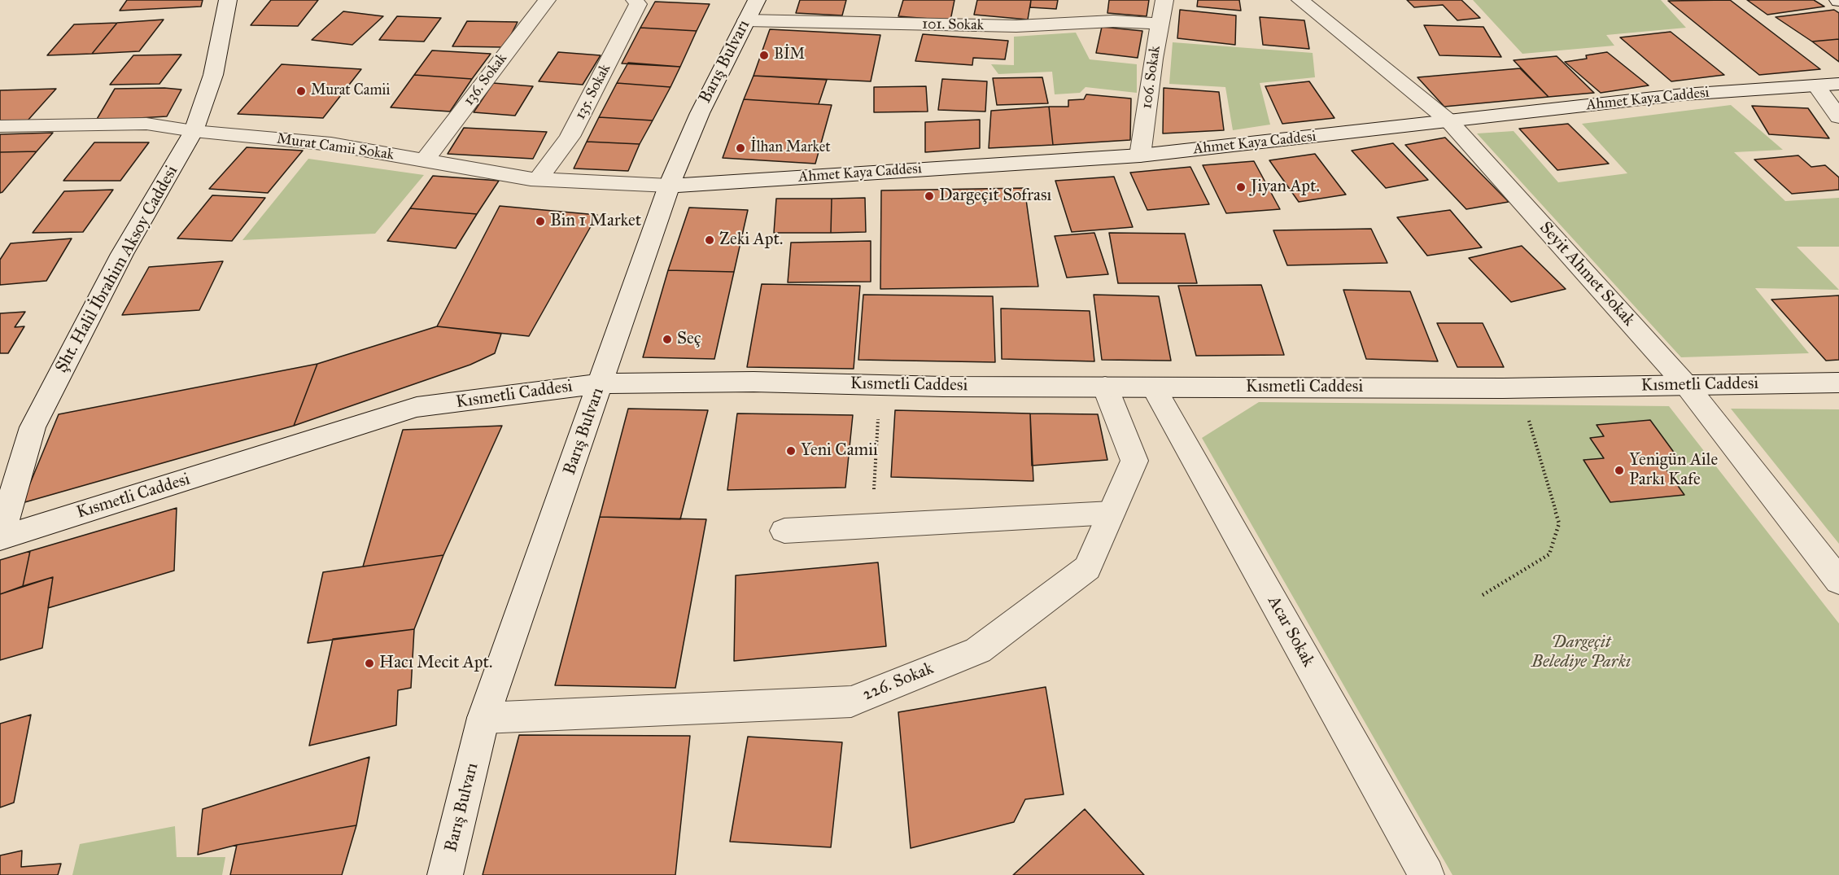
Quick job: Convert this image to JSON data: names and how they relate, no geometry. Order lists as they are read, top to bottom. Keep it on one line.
{"streets":{"street":["101. Sokak","Barış Bulvarı","106. Sokak","136. Sokak","135. Sokak","Ahmet Kaya Caddesi","Murat Camii Sokak","Şht. Halil İbrahim Aksoy Caddesi","Seyit Ahmet Sokak","Kısmetli Caddesi","Acar Sokak","226. Sokak"]},"crossings":[["101. Sokak","Barış Bulvarı"],["101. Sokak","106. Sokak"],["Barış Bulvarı","Ahmet Kaya Caddesi"],["Barış Bulvarı","Murat Camii Sokak"],["Barış Bulvarı","Kısmetli Caddesi"],["Barış Bulvarı","226. Sokak"],["106. Sokak","Ahmet Kaya Caddesi"],["136. Sokak","Murat Camii Sokak"],["135. Sokak","Murat Camii Sokak"],["Ahmet Kaya Caddesi","Murat Camii Sokak"],["Ahmet Kaya Caddesi","Seyit Ahmet Sokak"],["Murat Camii Sokak","Şht. Halil İbrahim Aksoy Caddesi"],["Şht. Halil İbrahim Aksoy Caddesi","Kısmetli Caddesi"],["Seyit Ahmet Sokak","Kısmetli Caddesi"],["Kısmetli Caddesi","Acar Sokak"],["Kısmetli Caddesi","226. Sokak"]],"parks":["Dargeçit Belediye Parkı"],"places":["BİM","Murat Camii","İlhan Market","Jiyan Apt.","Dargeçit Sofrası","Bin 1 Market","Zeki Apt.","Seç","Yeni Camii","Yenigün Aile Parkı Kafe","Hacı Mecit Apt."]}
